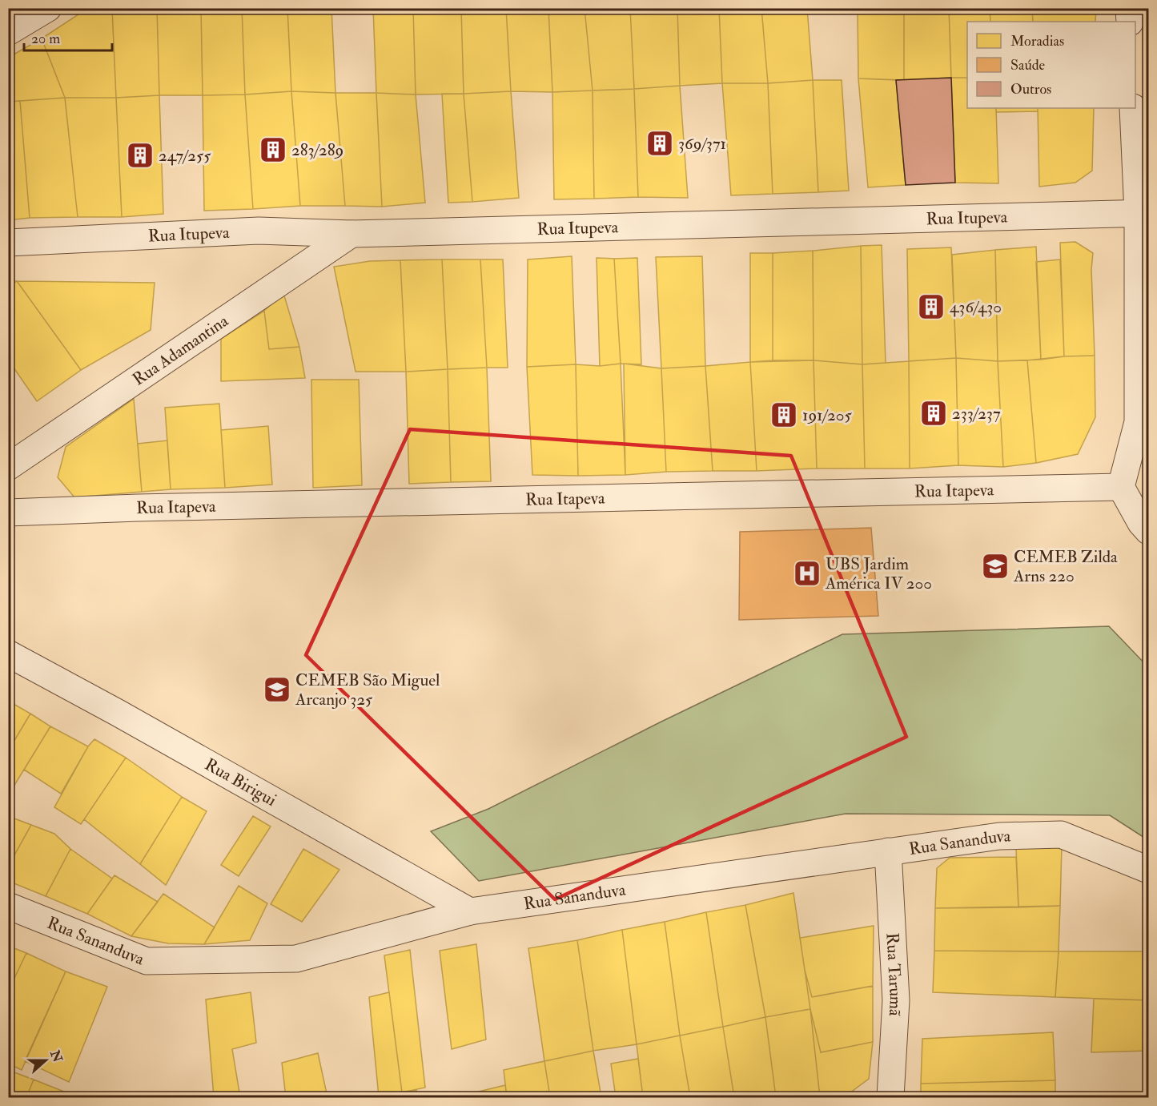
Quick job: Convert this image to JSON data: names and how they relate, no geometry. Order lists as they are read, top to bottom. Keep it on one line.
{"streets":{"street":["Rua Itupeva","Rua Adamantina","Rua Itapeva","Rua Birigui","Rua Sananduva","Rua Tarumã"]},"crossings":[["Rua Itupeva","Rua Adamantina"],["Rua Birigui","Rua Sananduva"],["Rua Sananduva","Rua Tarumã"]],"places":{"building":["369/371","283/289","247/255","436/430","233/237","191/205"],"school or university":["CEMEB Zilda Arns 220","CEMEB São Miguel Arcanjo 325"],"hospital":["UBS Jardim América IV 200"]},"legend":["Moradias","Saúde","Outros"],"scale_bar":"20 m","north":"right"}
